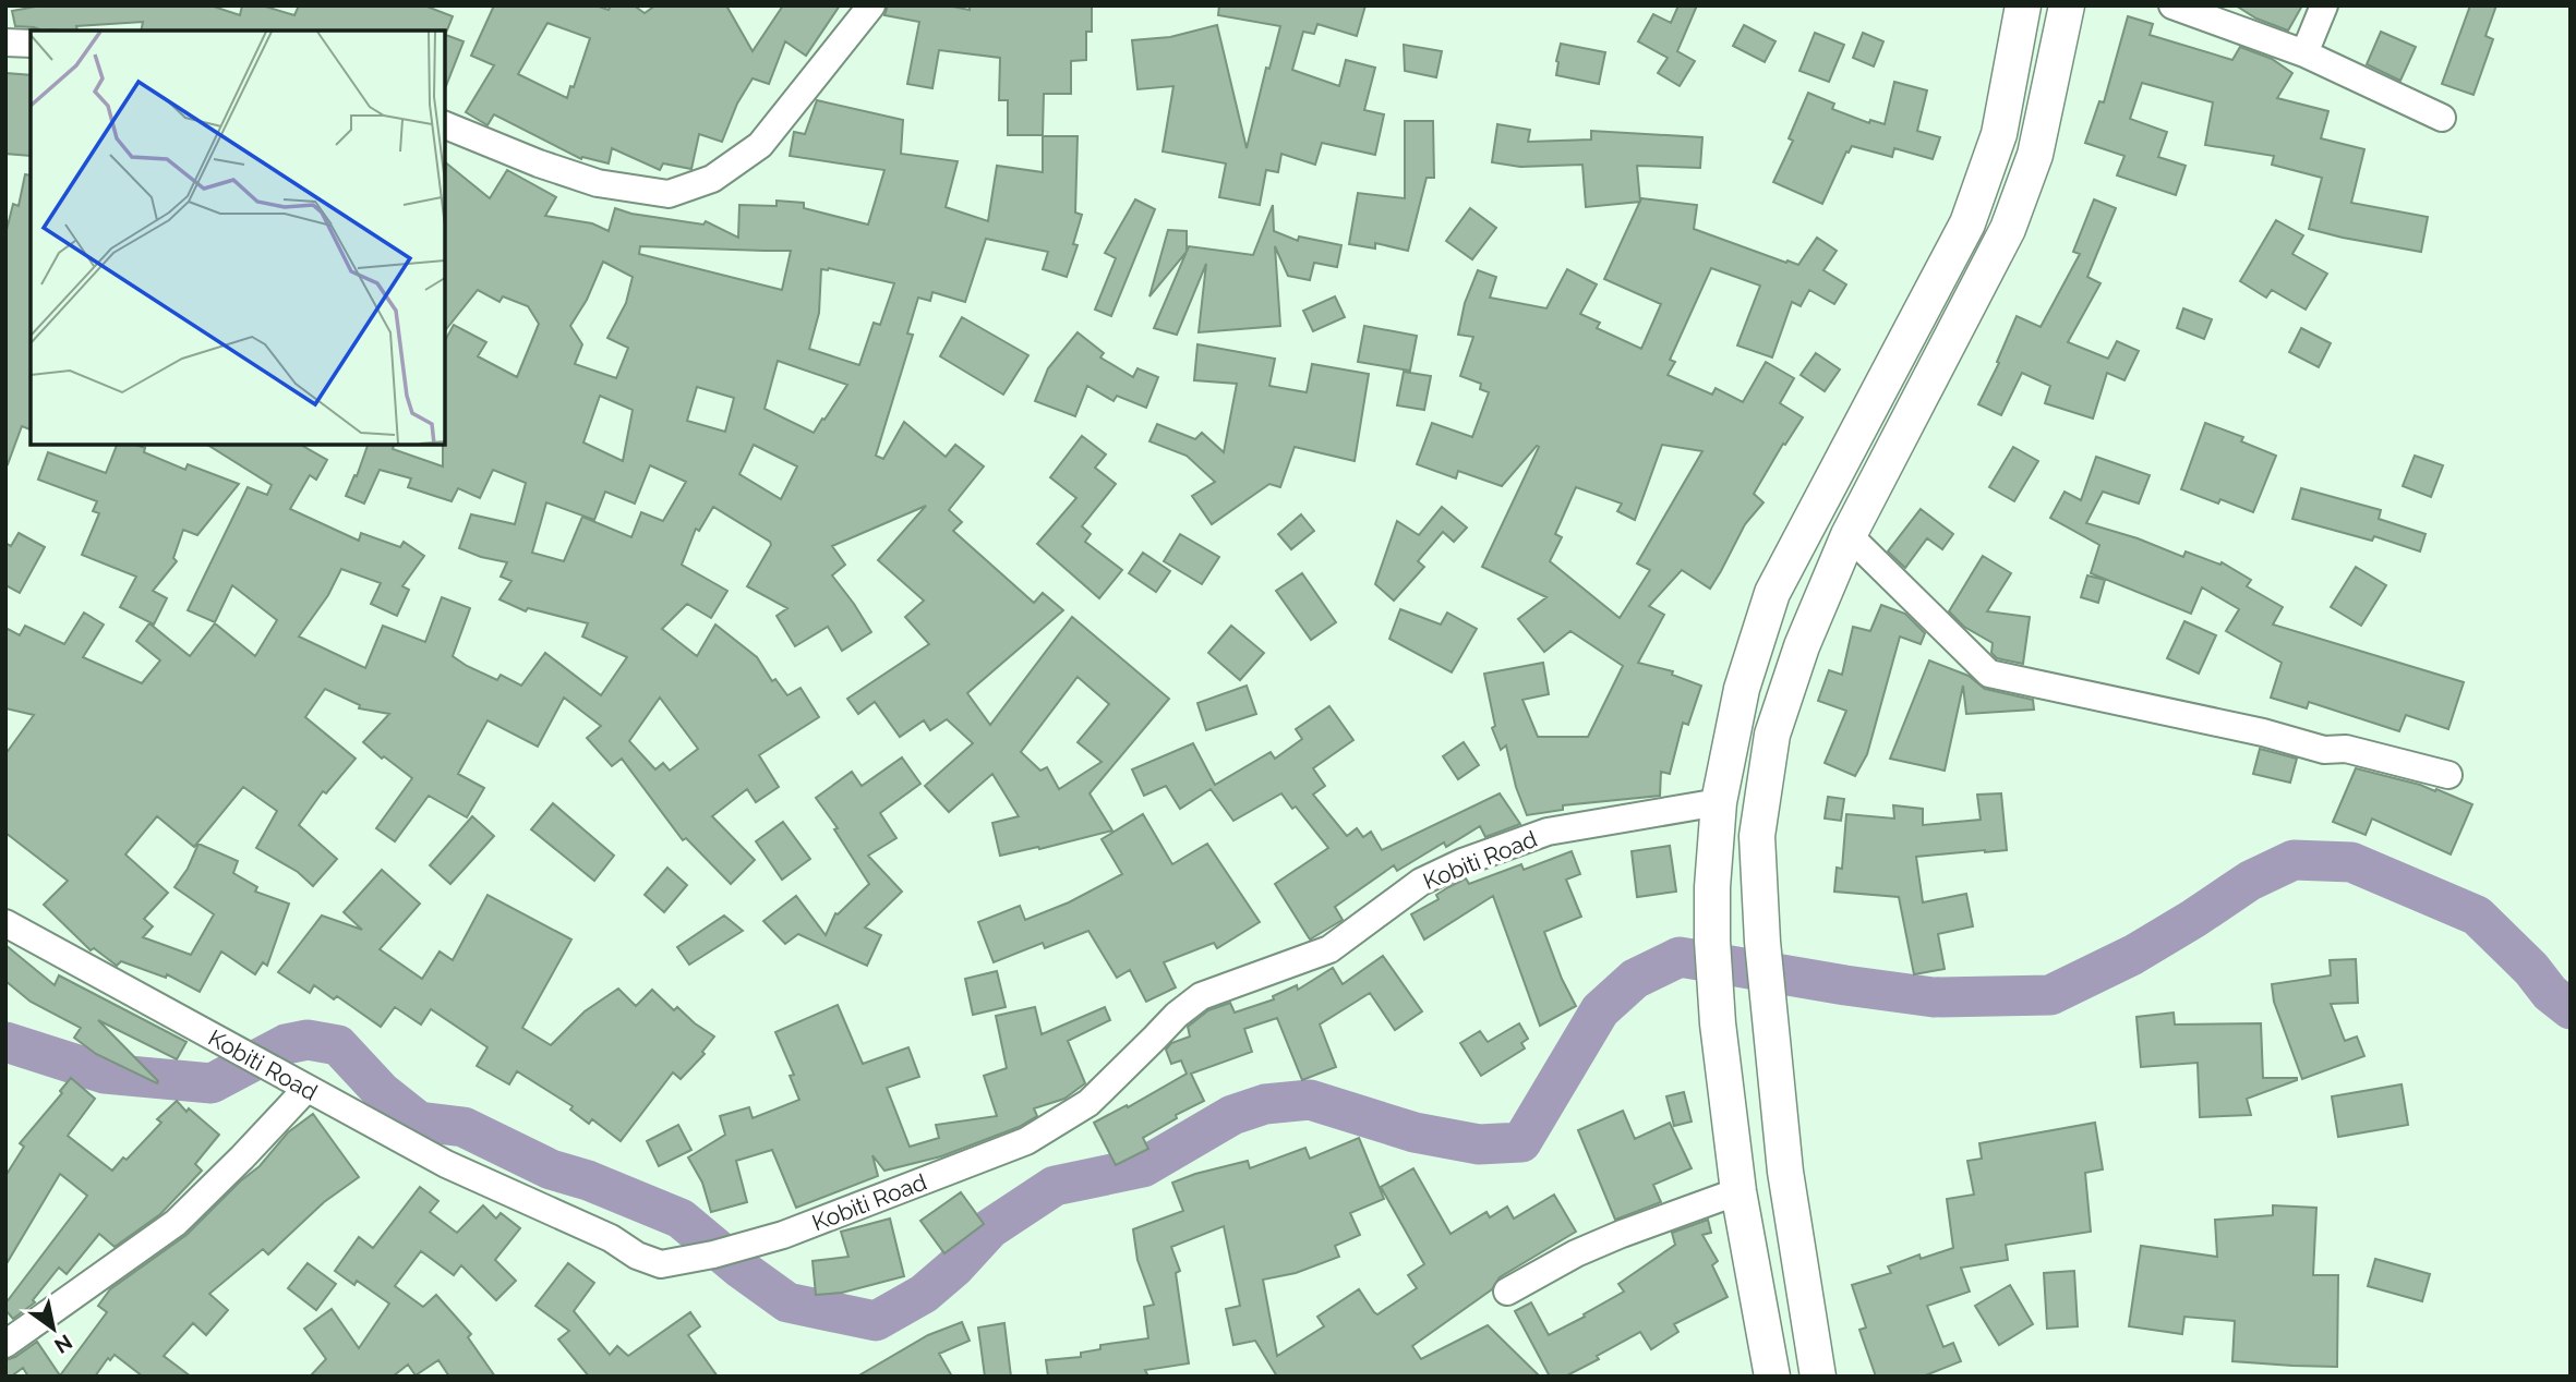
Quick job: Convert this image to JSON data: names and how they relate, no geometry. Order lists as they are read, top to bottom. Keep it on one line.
{"streets":{"street":["Kobiti Road"]},"north":"bottom right"}
